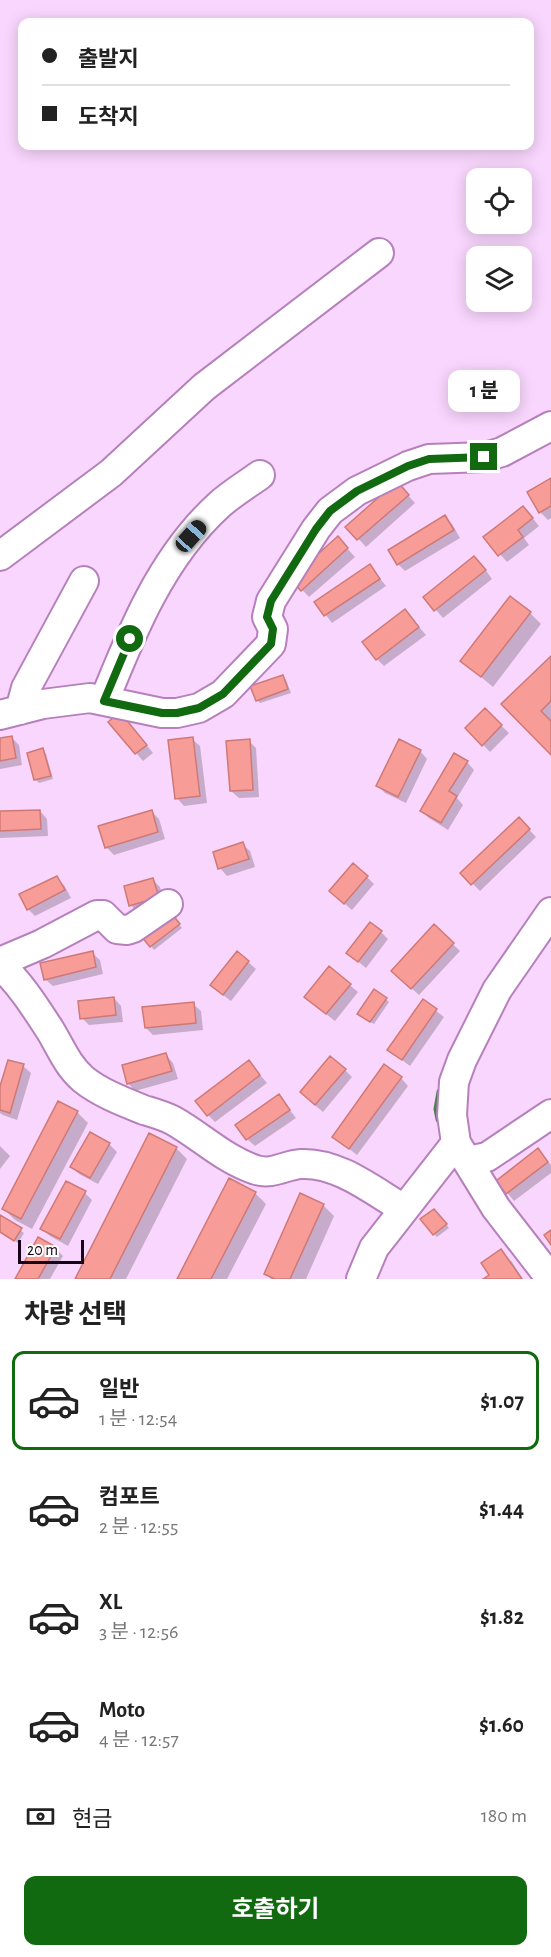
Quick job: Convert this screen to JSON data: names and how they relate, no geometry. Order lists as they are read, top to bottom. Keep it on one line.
{"scale_bar":"20 m","page":{"banner":["출발지","도착지"],"bubble":"1 분","scale":"20 m","heading":"차량 선택","list":[{"name":"일반","note":"1 분 · 12:54","value":"$1.07"},{"name":"컴포트","note":"2 분 · 12:55","value":"$1.44"},{"name":"XL","note":"3 분 · 12:56","value":"$1.82"},{"name":"Moto","note":"4 분 · 12:57","value":"$1.60"}],"pay":["현금","180 m"],"buttons":"호출하기"}}
